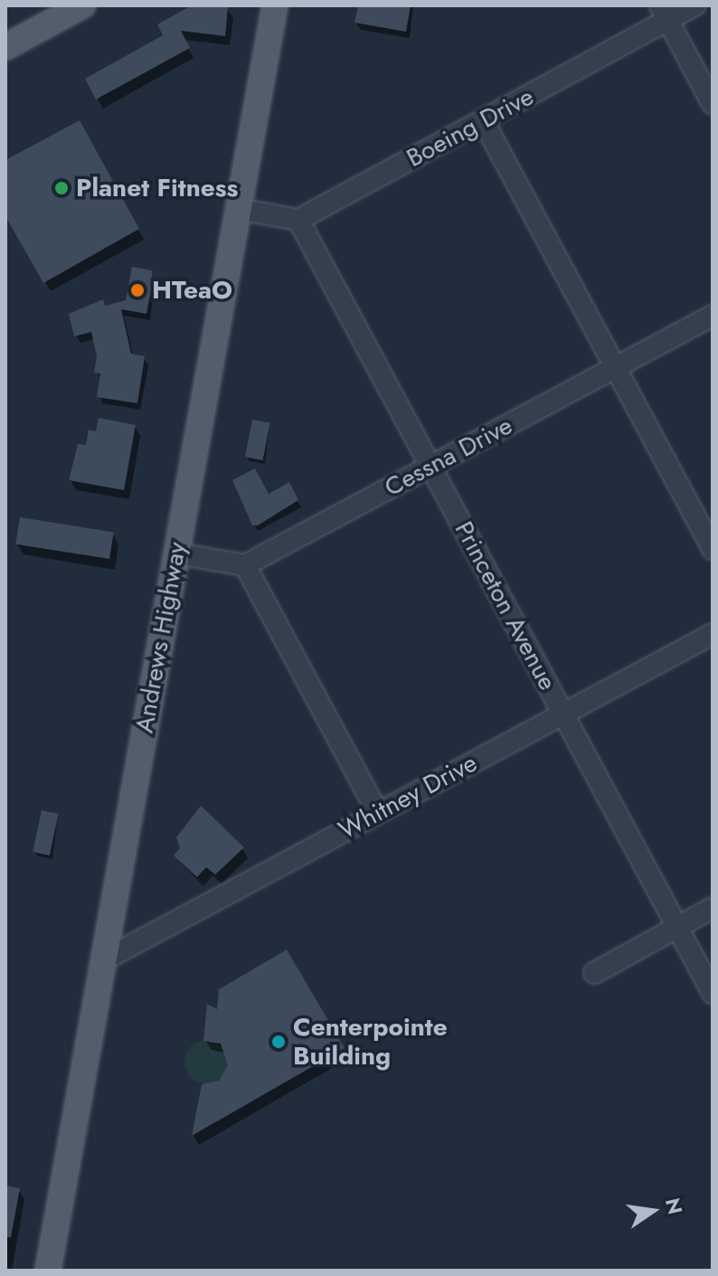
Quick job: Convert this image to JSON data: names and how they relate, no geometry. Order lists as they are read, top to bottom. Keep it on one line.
{"streets":{"main road":["Andrews Highway"],"street":["Boeing Drive","Cessna Drive","Princeton Avenue","Whitney Drive"]},"crossings":[["Boeing Drive","Princeton Avenue"],["Cessna Drive","Princeton Avenue"],["Princeton Avenue","Whitney Drive"],["Andrews Highway","Whitney Drive"]],"places":["Planet Fitness","HTeaO","Centerpointe Building"],"north":"right"}
